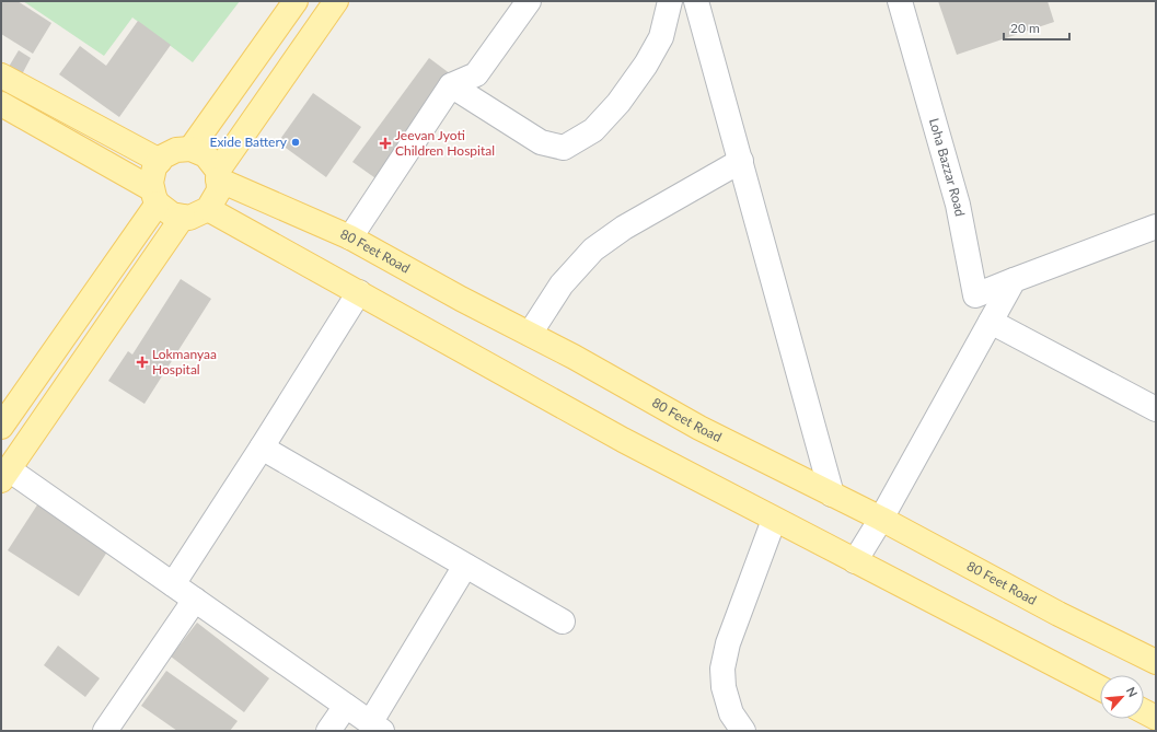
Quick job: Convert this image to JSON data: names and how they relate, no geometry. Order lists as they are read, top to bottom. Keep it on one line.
{"streets":{"main road":["80 Feet Road"],"street":["Loha Bazzar Road"]},"places":{"other":["Exide Battery"],"health":["Jeevan Jyoti Children Hospital","Lokmanyaa Hospital"]},"scale_bar":"20 m","north":"top right"}
